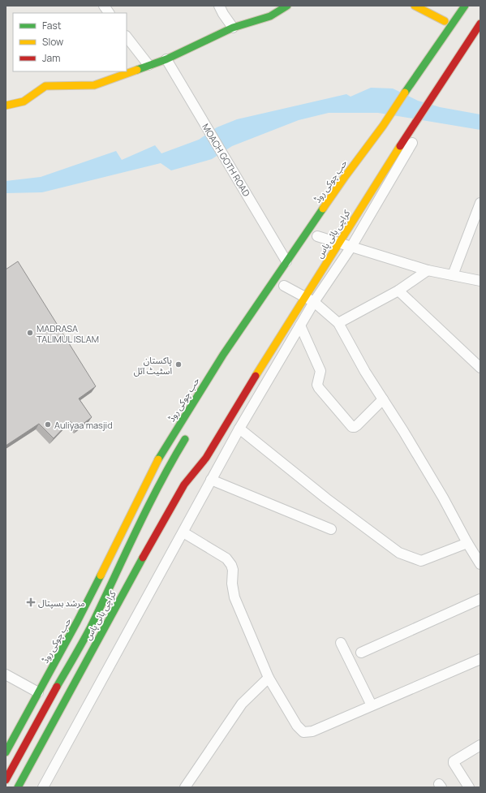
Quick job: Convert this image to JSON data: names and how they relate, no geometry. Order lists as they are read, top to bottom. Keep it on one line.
{"streets":{"main road":["حب چوکی روڈ","کراچی بائی پاس"],"street":["MOACH GOTH ROAD"]},"crossings":[["MOACH GOTH ROAD","حب چوکی روڈ"]],"places":{"other":["MADRASA TALIMUL ISLAM","پاکستان اسٹیٹ آئل","Auliyaa masjid"],"health":["مرشد ہسپتال"]},"legend":["Fast","Slow","Jam"]}
